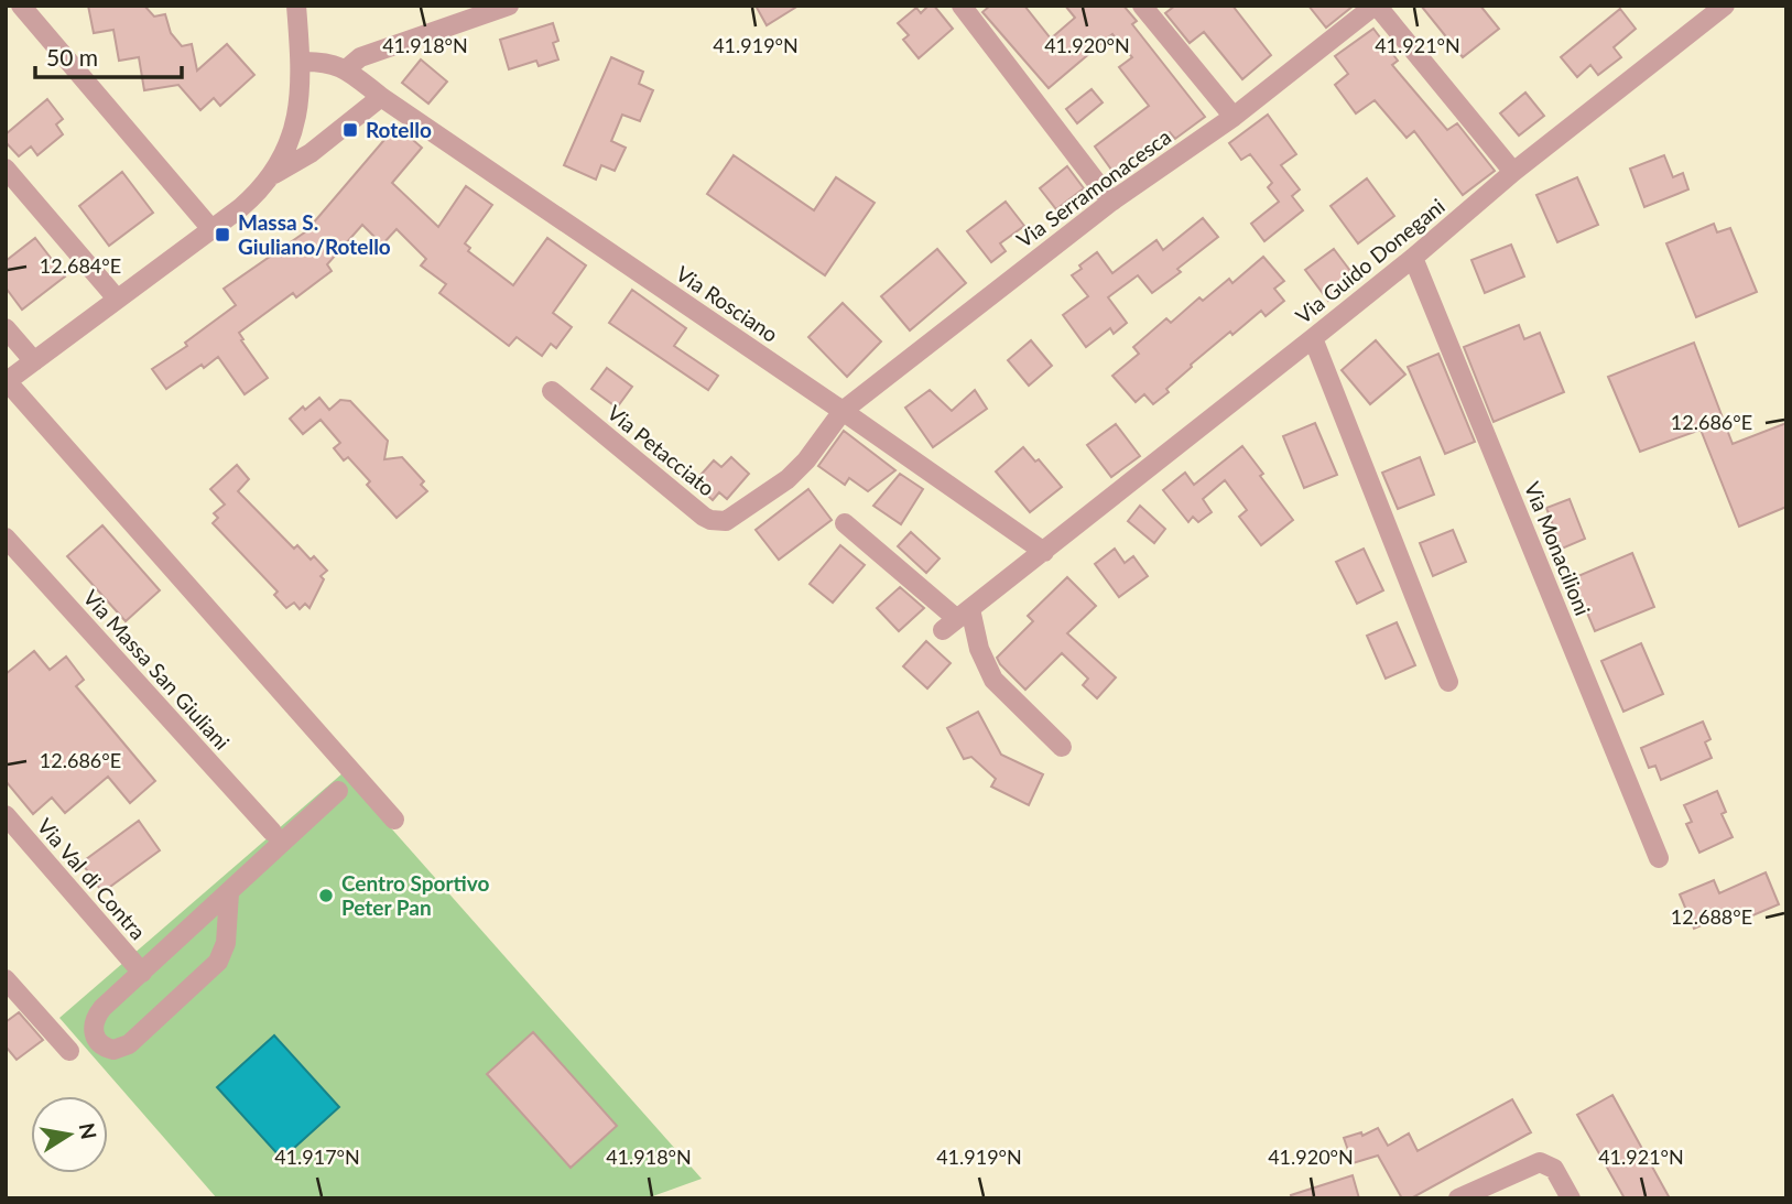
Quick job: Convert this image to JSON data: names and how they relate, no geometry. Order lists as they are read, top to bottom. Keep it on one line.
{"streets":{"street":["Via Serramonacesca","Via Guido Donegani","Via Rosciano","Via Petacciato","Via Monacilioni","Via Massa San Giuliani","Via Val di Contra"]},"crossings":[["Via Serramonacesca","Via Rosciano"],["Via Serramonacesca","Via Petacciato"],["Via Guido Donegani","Via Rosciano"],["Via Guido Donegani","Via Monacilioni"],["Via Rosciano","Via Petacciato"]],"places":{"transit":["Rotello","Massa S. Giuliano/Rotello"],"other":["Centro Sportivo Peter Pan"]},"scale_bar":"50 m","north":"right","coordinates":["41.918°N","41.919°N","41.920°N","41.921°N","12.684°E","12.686°E","12.688°E","41.917°N"]}
